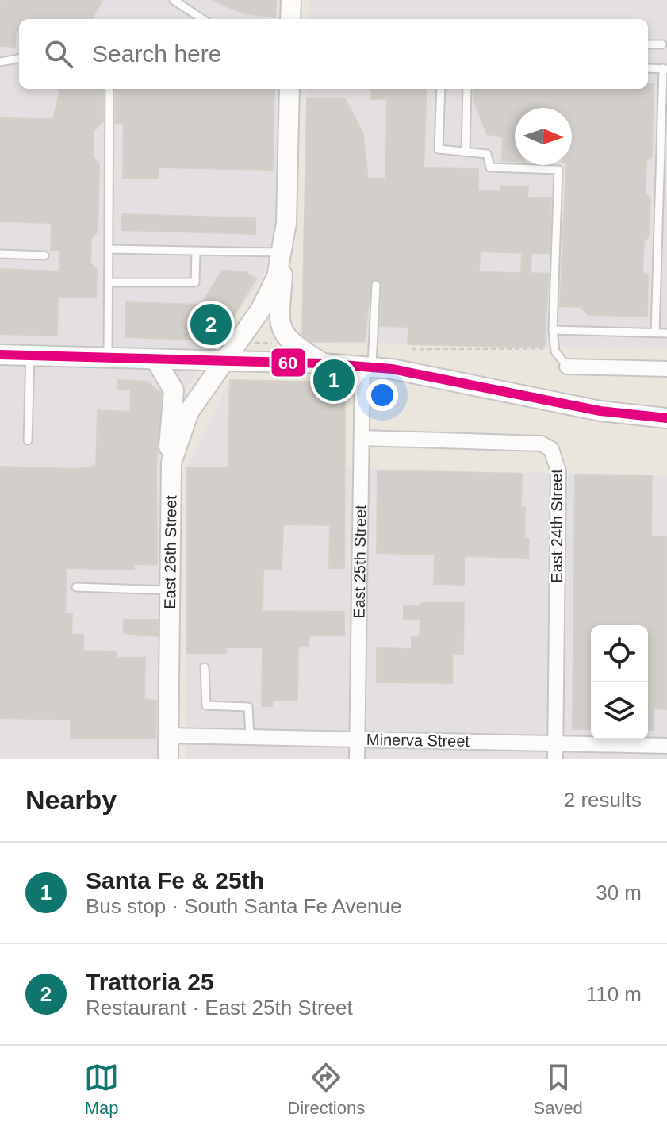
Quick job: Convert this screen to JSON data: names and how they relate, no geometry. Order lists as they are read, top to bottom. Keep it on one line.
{"streets":{"main road":["East 26th Street"],"street":["East 24th Street","East 25th Street","Minerva Street"]},"crossings":[["East 24th Street","East 25th Street"],["East 24th Street","Minerva Street"],["East 26th Street","Minerva Street"],["East 25th Street","Minerva Street"]],"lines":["transit line 60"],"north":"right","page":{"search":"Search here","pins":["2","1"],"heading":["Nearby","2 results"],"list":[{"mark":"1","name":"Santa Fe & 25th","note":"Bus stop · South Santa Fe Avenue","value":"30 m"},{"mark":"2","name":"Trattoria 25","note":"Restaurant · East 25th Street","value":"110 m"}],"nav":["Map","Directions","Saved"]}}
